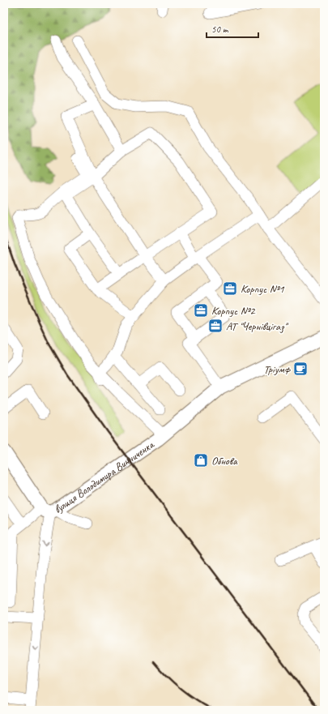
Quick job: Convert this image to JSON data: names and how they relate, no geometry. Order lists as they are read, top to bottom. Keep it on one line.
{"streets":{"main road":["вулиця Володимира Винниченка"]},"one_way":["вулиця Володимира Винниченка"],"places":{"office":["Корпус №1","Корпус №2","АТ \"Чернівцігаз\""],"cafe":["Тріумф"],"shop":["Обнова"]},"scale_bar":"50 m"}
